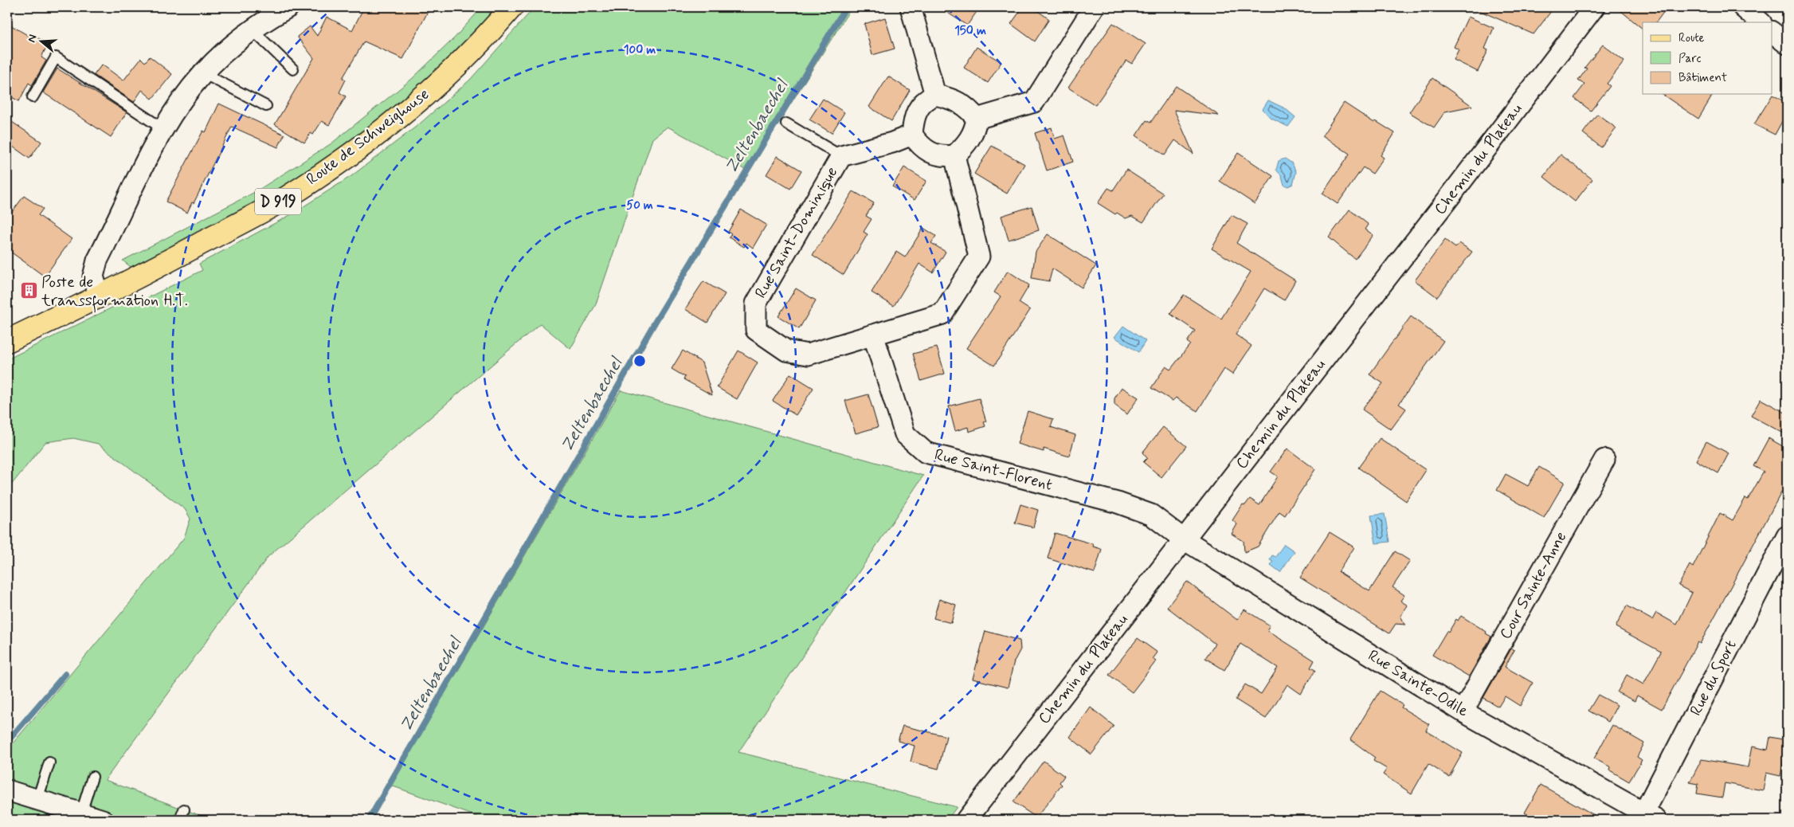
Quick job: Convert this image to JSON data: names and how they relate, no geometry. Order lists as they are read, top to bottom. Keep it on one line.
{"streets":{"main road":["Route de Schweighouse","D 919"],"street":["Chemin du Plateau","Rue Saint-Dominique","Rue Saint-Florent","Cour Sainte-Anne","Rue du Sport","Rue Sainte-Odile"]},"crossings":[["Chemin du Plateau","Rue Saint-Florent"],["Chemin du Plateau","Rue Sainte-Odile"],["Rue Saint-Dominique","Rue Saint-Florent"],["Rue Saint-Florent","Rue Sainte-Odile"],["Cour Sainte-Anne","Rue Sainte-Odile"],["Rue du Sport","Rue Sainte-Odile"]],"water":["Zeltenbaechel"],"places":{"building":["Poste de transsformation H.T."]},"legend":["Route","Parc","Bâtiment"],"north":"left","rings":["150 m","100 m","50 m"]}
